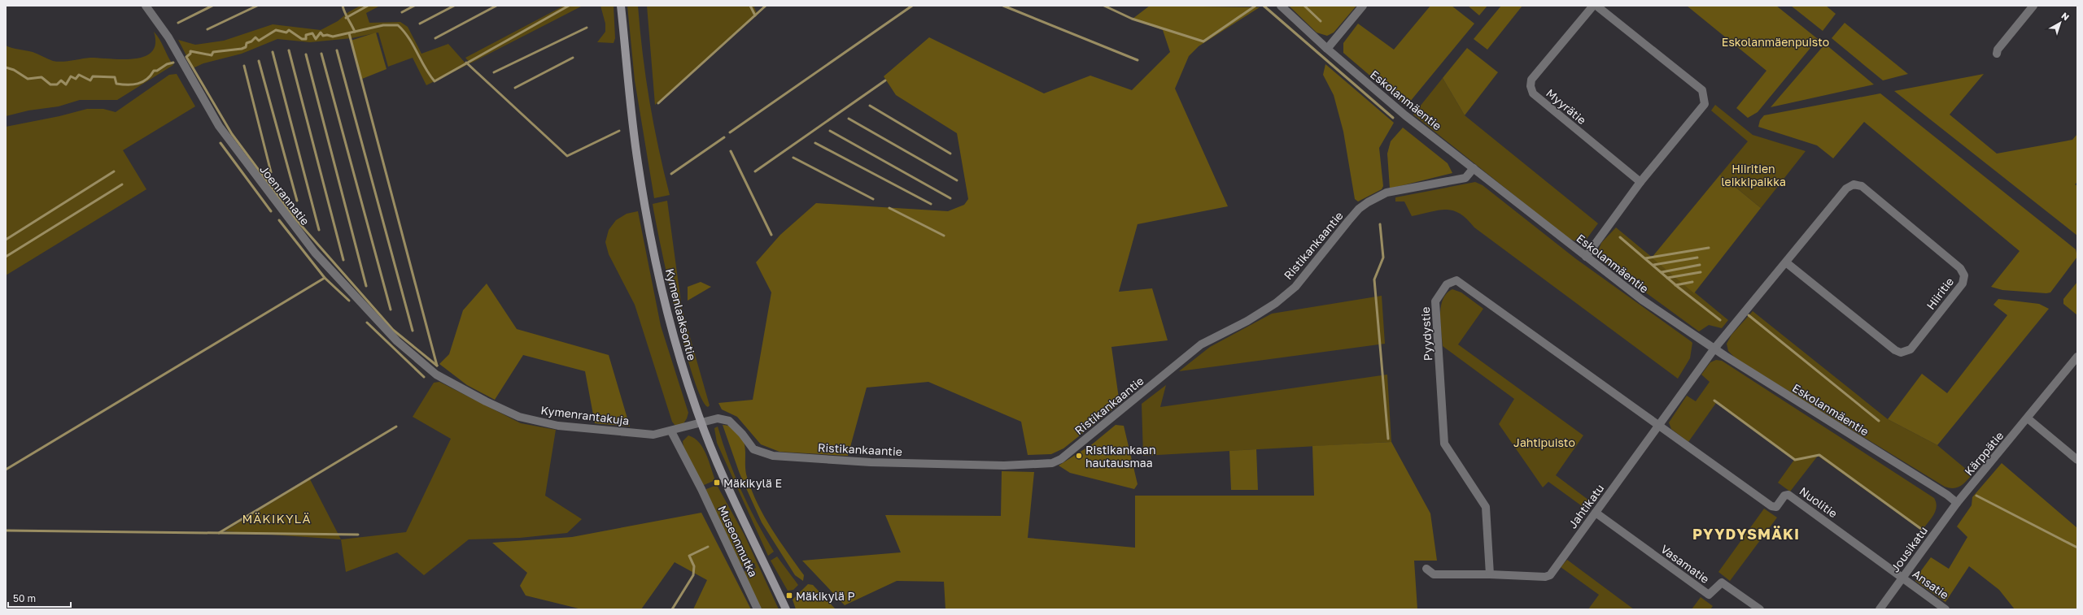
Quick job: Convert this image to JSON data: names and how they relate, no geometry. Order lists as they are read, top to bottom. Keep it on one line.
{"streets":{"main road":["Kymenlaaksontie"],"street":["Eskolanmäentie","Myyrätie","Joenrannatie","Ristikankaantie","Hiiritie","Pyydystie","Kymenrantakuja","Kärppätie","Nuolitie","Jahtikatu","Museonmutka","Jousikatu","Vasamatie","Ansatie"]},"crossings":[["Eskolanmäentie","Ristikankaantie"],["Eskolanmäentie","Hiiritie"],["Eskolanmäentie","Kärppätie"],["Eskolanmäentie","Jahtikatu"],["Eskolanmäentie","Jousikatu"],["Joenrannatie","Kymenrantakuja"],["Ristikankaantie","Kymenlaaksontie"],["Ristikankaantie","Kymenrantakuja"],["Hiiritie","Jahtikatu"],["Kymenlaaksontie","Kymenrantakuja"],["Pyydystie","Nuolitie"],["Pyydystie","Jahtikatu"],["Kymenrantakuja","Museonmutka"],["Kärppätie","Jousikatu"],["Nuolitie","Jahtikatu"],["Nuolitie","Jousikatu"],["Nuolitie","Ansatie"],["Jahtikatu","Vasamatie"],["Jousikatu","Ansatie"]],"districts":["MÄKIKYLÄ","PYYDYSMÄKI"],"parks":["Eskolanmäenpuisto","Hiiritien leikkipaikka","Jahtipuisto"],"places":{"other":["Ristikankaan hautausmaa"],"transit":["Mäkikylä E","Mäkikylä P"]},"scale_bar":"50 m","north":"top right"}
